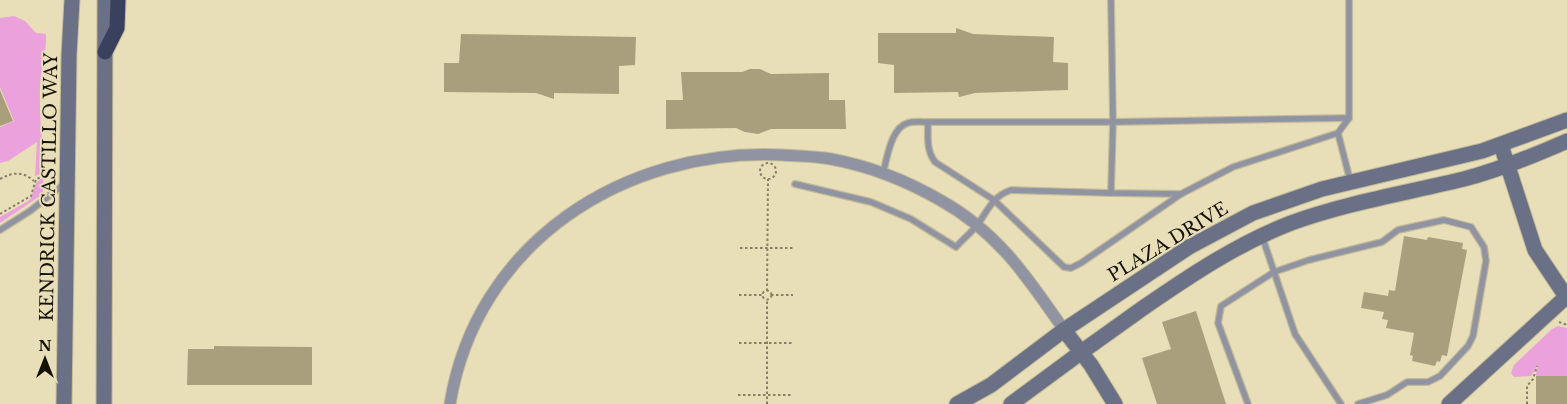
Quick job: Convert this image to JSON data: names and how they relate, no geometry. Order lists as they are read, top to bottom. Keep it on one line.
{"streets":{"street":["KENDRICK CASTILLO WAY","PLAZA DRIVE"]},"north":"top"}
